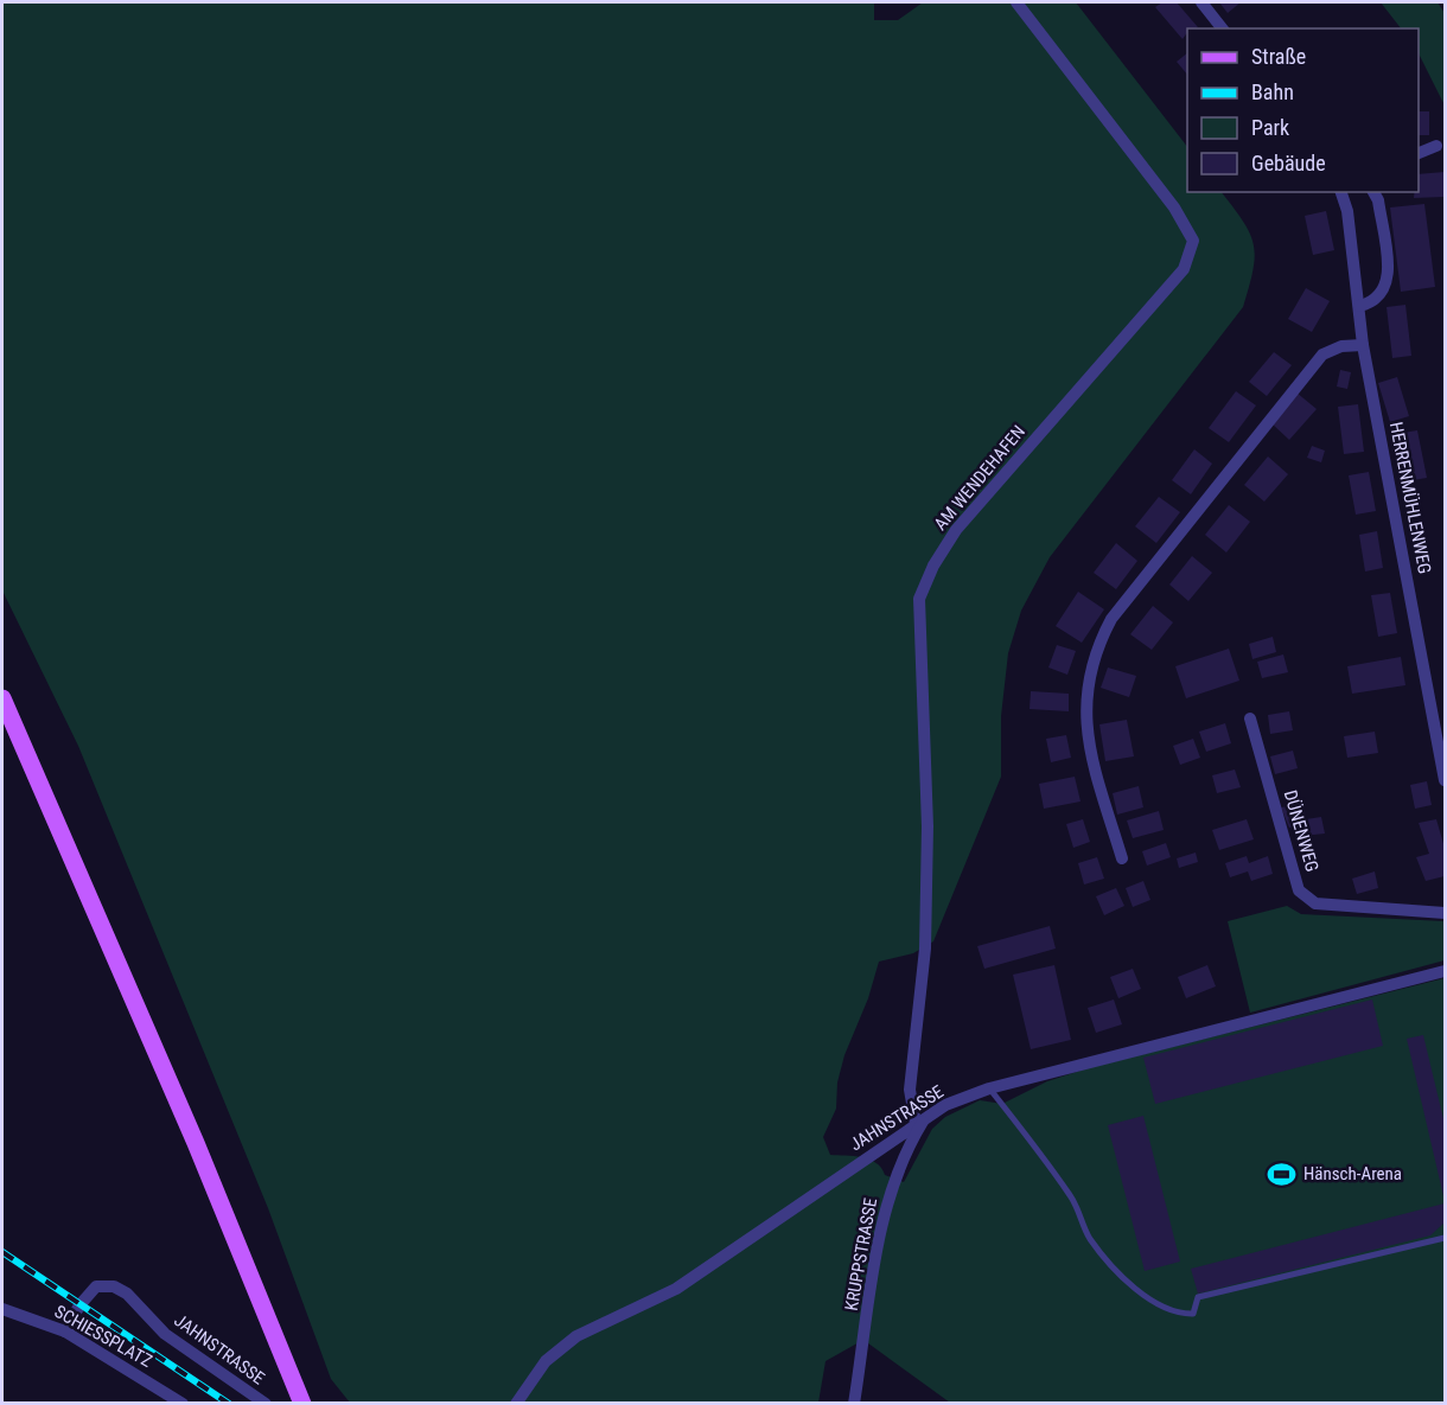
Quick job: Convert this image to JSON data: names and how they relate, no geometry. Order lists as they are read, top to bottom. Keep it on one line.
{"streets":{"street":["AM WENDEHAFEN","HERRENMÜHLENWEG","DÜNENWEG","JAHNSTRASSE","KRUPPSTRASSE","SCHIESSPLATZ"]},"crossings":[["AM WENDEHAFEN","JAHNSTRASSE"],["AM WENDEHAFEN","KRUPPSTRASSE"],["JAHNSTRASSE","KRUPPSTRASSE"],["JAHNSTRASSE","SCHIESSPLATZ"]],"places":{"sports":["Hänsch-Arena"]},"legend":["Straße","Bahn","Park","Gebäude"]}
